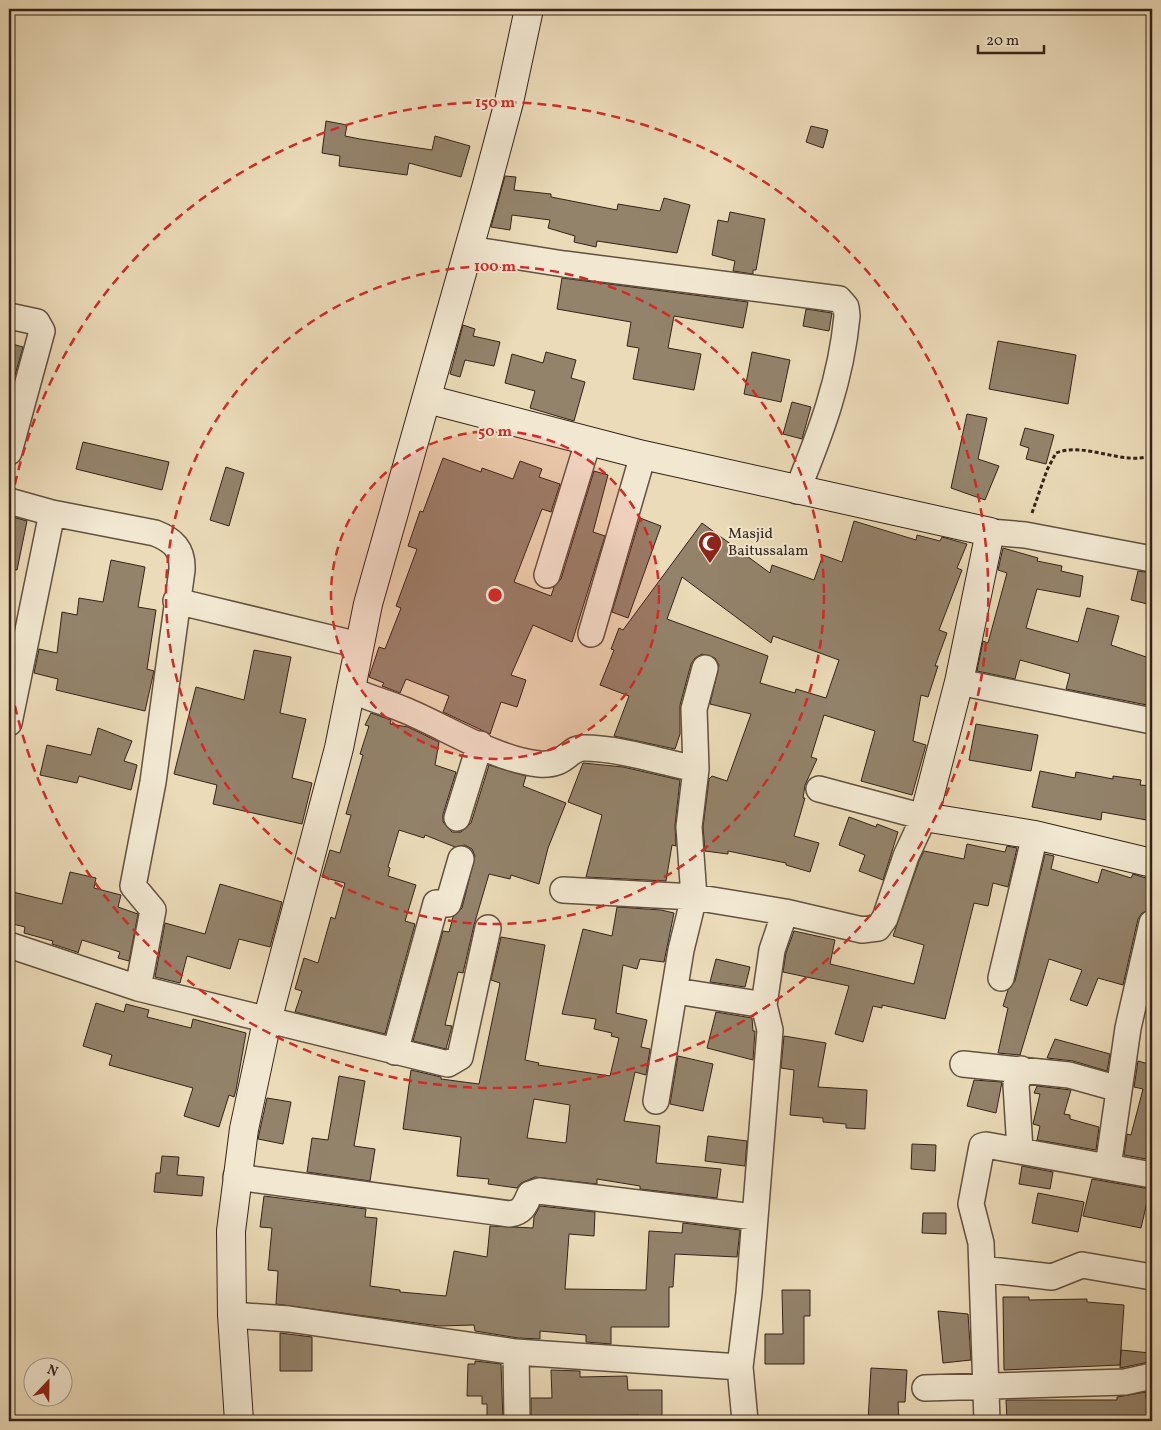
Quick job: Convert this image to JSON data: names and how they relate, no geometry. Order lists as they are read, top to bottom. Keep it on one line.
{"places":{"mosque":["Masjid Baitussalam"]},"scale_bar":"20 m","north":"top","rings":["150 m","100 m","50 m"]}
